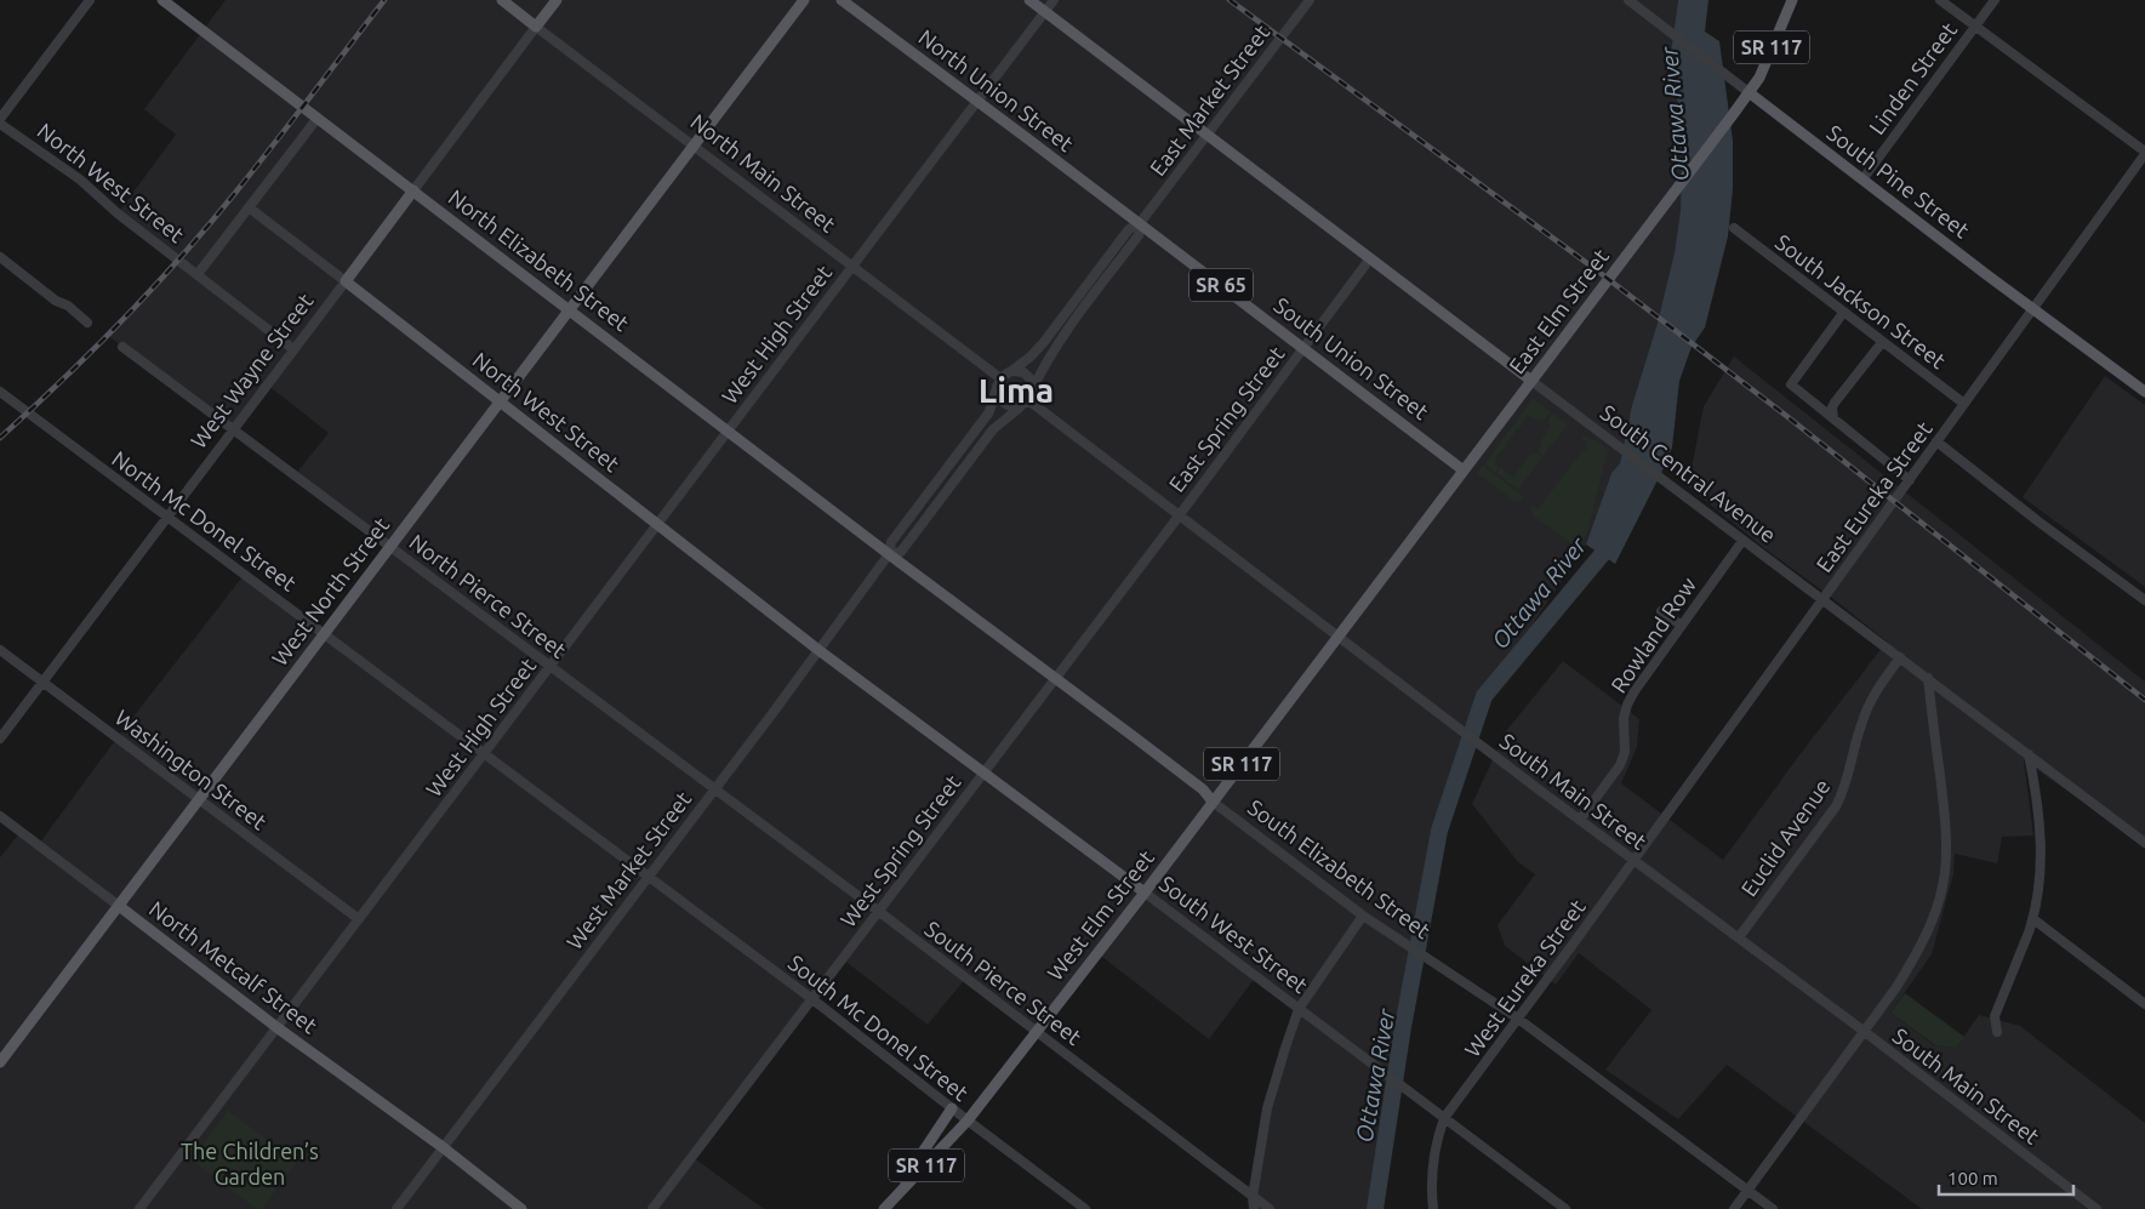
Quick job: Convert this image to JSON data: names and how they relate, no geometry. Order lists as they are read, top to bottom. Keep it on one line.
{"streets":{"main road":["SR 117","North Union Street","North Main Street","South Pine Street","North West Street","North Elizabeth Street","SR 65","East Elm Street","South Union Street","West Wayne Street","South Central Avenue","West North Street","South Elizabeth Street","West Elm Street","South West Street","North Metcalf Street"],"street":["Linden Street","East Market Street","South Jackson Street","West High Street","East Spring Street","East Eureka Street","North Mc Donel Street","North Pierce Street","Rowland Row","Washington Street","South Main Street","Euclid Avenue","West Spring Street","West Market Street","West Eureka Street","South Pierce Street","South Mc Donel Street"]},"crossings":[["Linden Street","South Pine Street"],["North Union Street","West High Street"],["North Union Street","South Union Street"],["East Market Street","North Main Street"],["East Market Street","South Union Street"],["East Market Street","South Central Avenue"],["East Market Street","South Main Street"],["East Market Street","West Market Street"],["North Main Street","West High Street"],["North Main Street","West Wayne Street"],["North Main Street","West North Street"],["North Main Street","South Main Street"],["North Main Street","West Market Street"],["South Pine Street","East Elm Street"],["South Pine Street","East Eureka Street"],["North West Street","West High Street"],["North West Street","West Wayne Street"],["North West Street","West North Street"],["North West Street","West Market Street"],["North West Street","South West Street"],["North Elizabeth Street","West High Street"],["North Elizabeth Street","West Wayne Street"],["North Elizabeth Street","West North Street"],["North Elizabeth Street","South Elizabeth Street"],["North Elizabeth Street","West Market Street"],["South Jackson Street","East Eureka Street"],["East Elm Street","South Union Street"],["East Elm Street","South Central Avenue"],["East Elm Street","South Main Street"],["East Elm Street","West Elm Street"],["West High Street","South Central Avenue"],["West High Street","North Mc Donel Street"],["West High Street","North Pierce Street"],["West High Street","Washington Street"],["West High Street","North Metcalf Street"],["South Union Street","East Spring Street"],["West Wayne Street","North Mc Donel Street"],["West Wayne Street","North Pierce Street"],["West Wayne Street","Washington Street"],["East Spring Street","South Central Avenue"],["East Spring Street","South Main Street"],["East Spring Street","West Spring Street"],["South Central Avenue","East Eureka Street"],["South Central Avenue","Rowland Row"],["South Central Avenue","Euclid Avenue"],["East Eureka Street","South Main Street"],["East Eureka Street","West Eureka Street"],["North Mc Donel Street","West North Street"],["North Mc Donel Street","West Market Street"],["North Mc Donel Street","South Mc Donel Street"],["West North Street","North Pierce Street"],["West North Street","Washington Street"],["West North Street","North Metcalf Street"],["North Pierce Street","West Market Street"],["North Pierce Street","South Pierce Street"],["Rowland Row","South Main Street"],["South Main Street","Euclid Avenue"],["South Main Street","West Spring Street"],["South Main Street","West Market Street"],["South Main Street","West Elm Street"],["South Main Street","West Eureka Street"],["West Spring Street","South Elizabeth Street"],["West Spring Street","South West Street"],["West Spring Street","South Pierce Street"],["West Spring Street","South Mc Donel Street"],["South Elizabeth Street","West Market Street"],["South Elizabeth Street","West Elm Street"],["South Elizabeth Street","West Eureka Street"],["West Market Street","South West Street"],["West Market Street","North Metcalf Street"],["West Market Street","South Pierce Street"],["West Market Street","South Mc Donel Street"],["West Elm Street","South West Street"],["West Elm Street","South Pierce Street"],["West Elm Street","South Mc Donel Street"],["South West Street","West Eureka Street"]],"districts":["Lima"],"water":["Ottawa River"],"parks":["The Children’s Garden"],"scale_bar":"100 m"}
